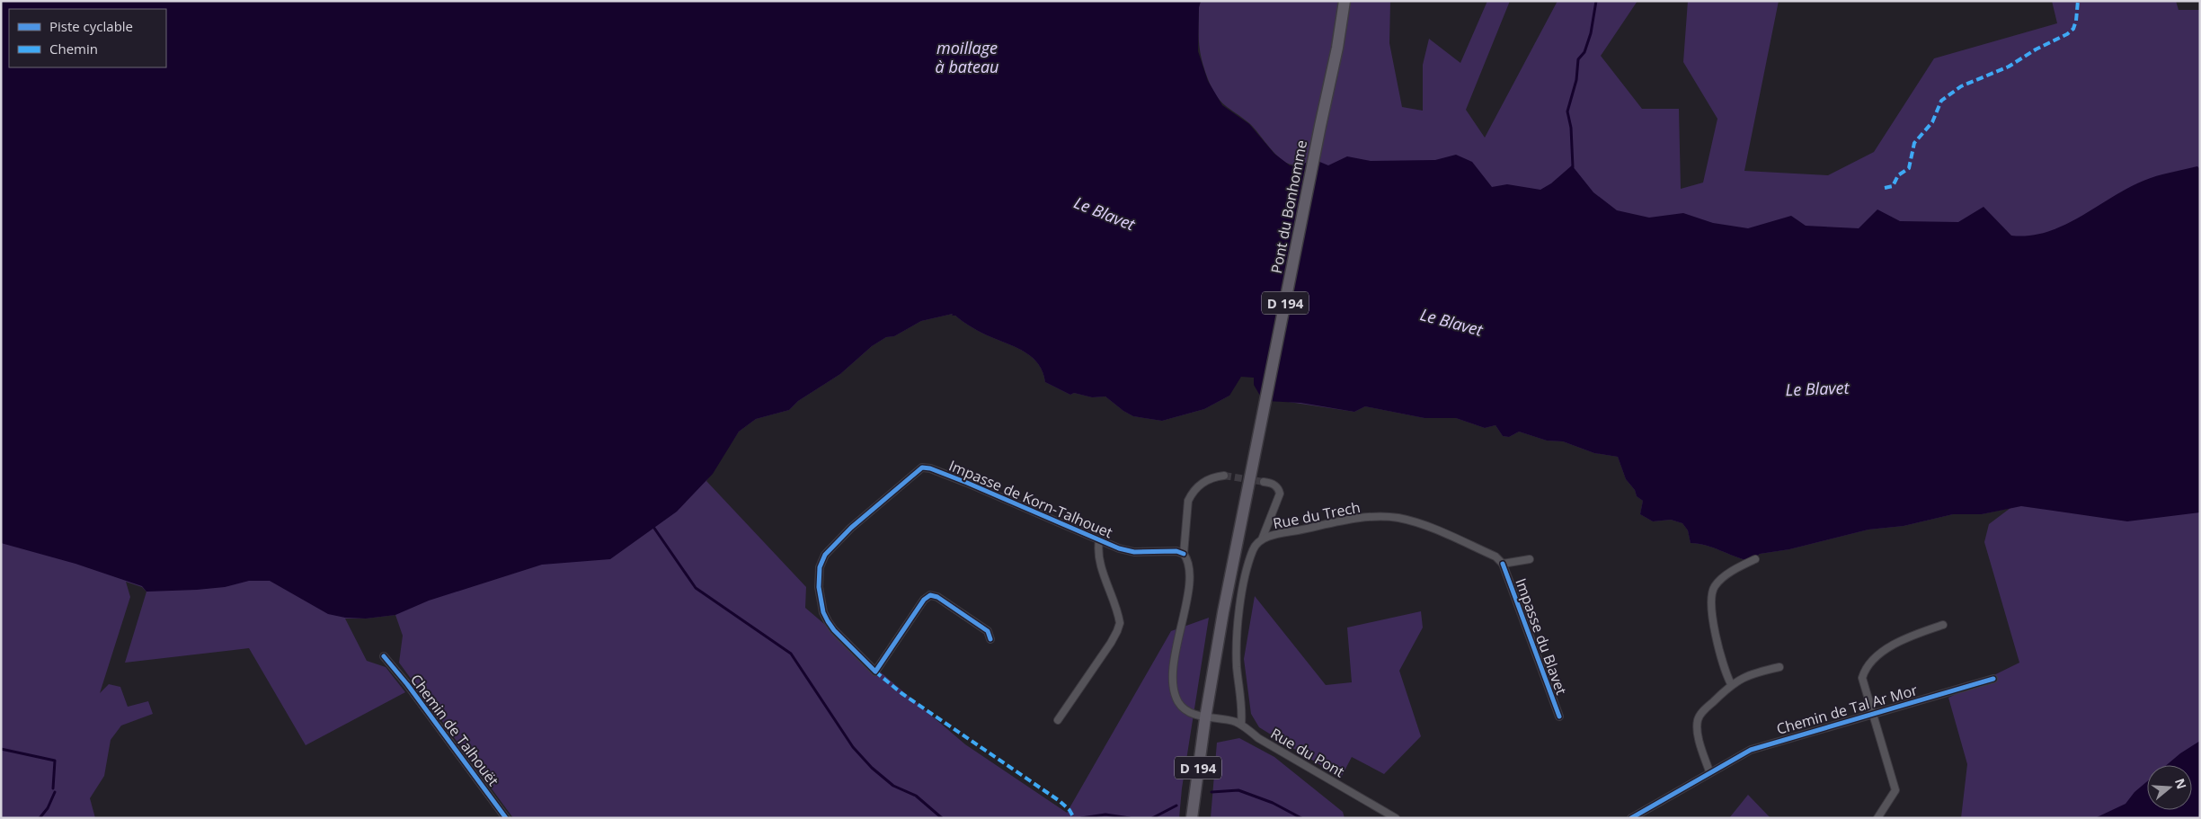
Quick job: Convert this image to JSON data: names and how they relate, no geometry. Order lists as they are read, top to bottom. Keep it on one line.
{"streets":{"main road":["Pont du Bonhomme","D 194"],"street":["Impasse de Korn-Talhouet","Rue du Trech","Impasse du Blavet","Chemin de Tal Ar Mor","Chemin de Talhouët","Rue du Pont"]},"crossings":[["Pont du Bonhomme","D 194"],["Pont du Bonhomme","Rue du Pont"],["D 194","Rue du Pont"],["Rue du Trech","Impasse du Blavet"],["Rue du Trech","Rue du Pont"]],"water":["moillage à bateau","Le Blavet"],"legend":["Piste cyclable","Chemin"],"north":"right"}
